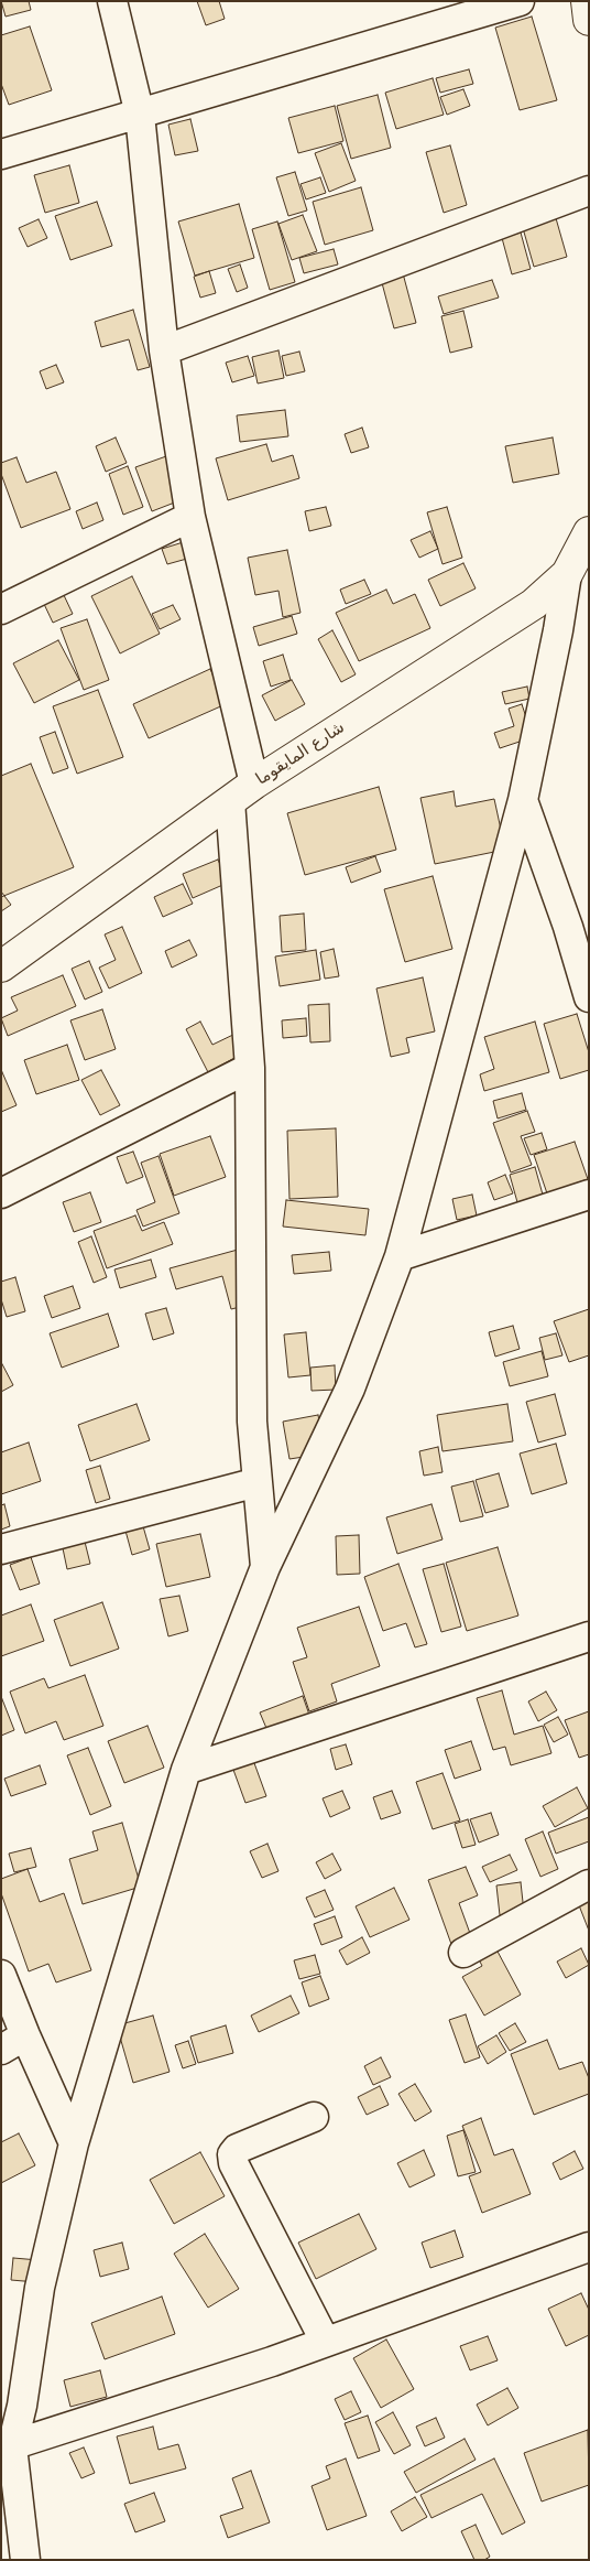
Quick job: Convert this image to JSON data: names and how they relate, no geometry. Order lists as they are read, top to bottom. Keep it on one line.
{"streets":{"street":["شارع المايقوما"]}}
